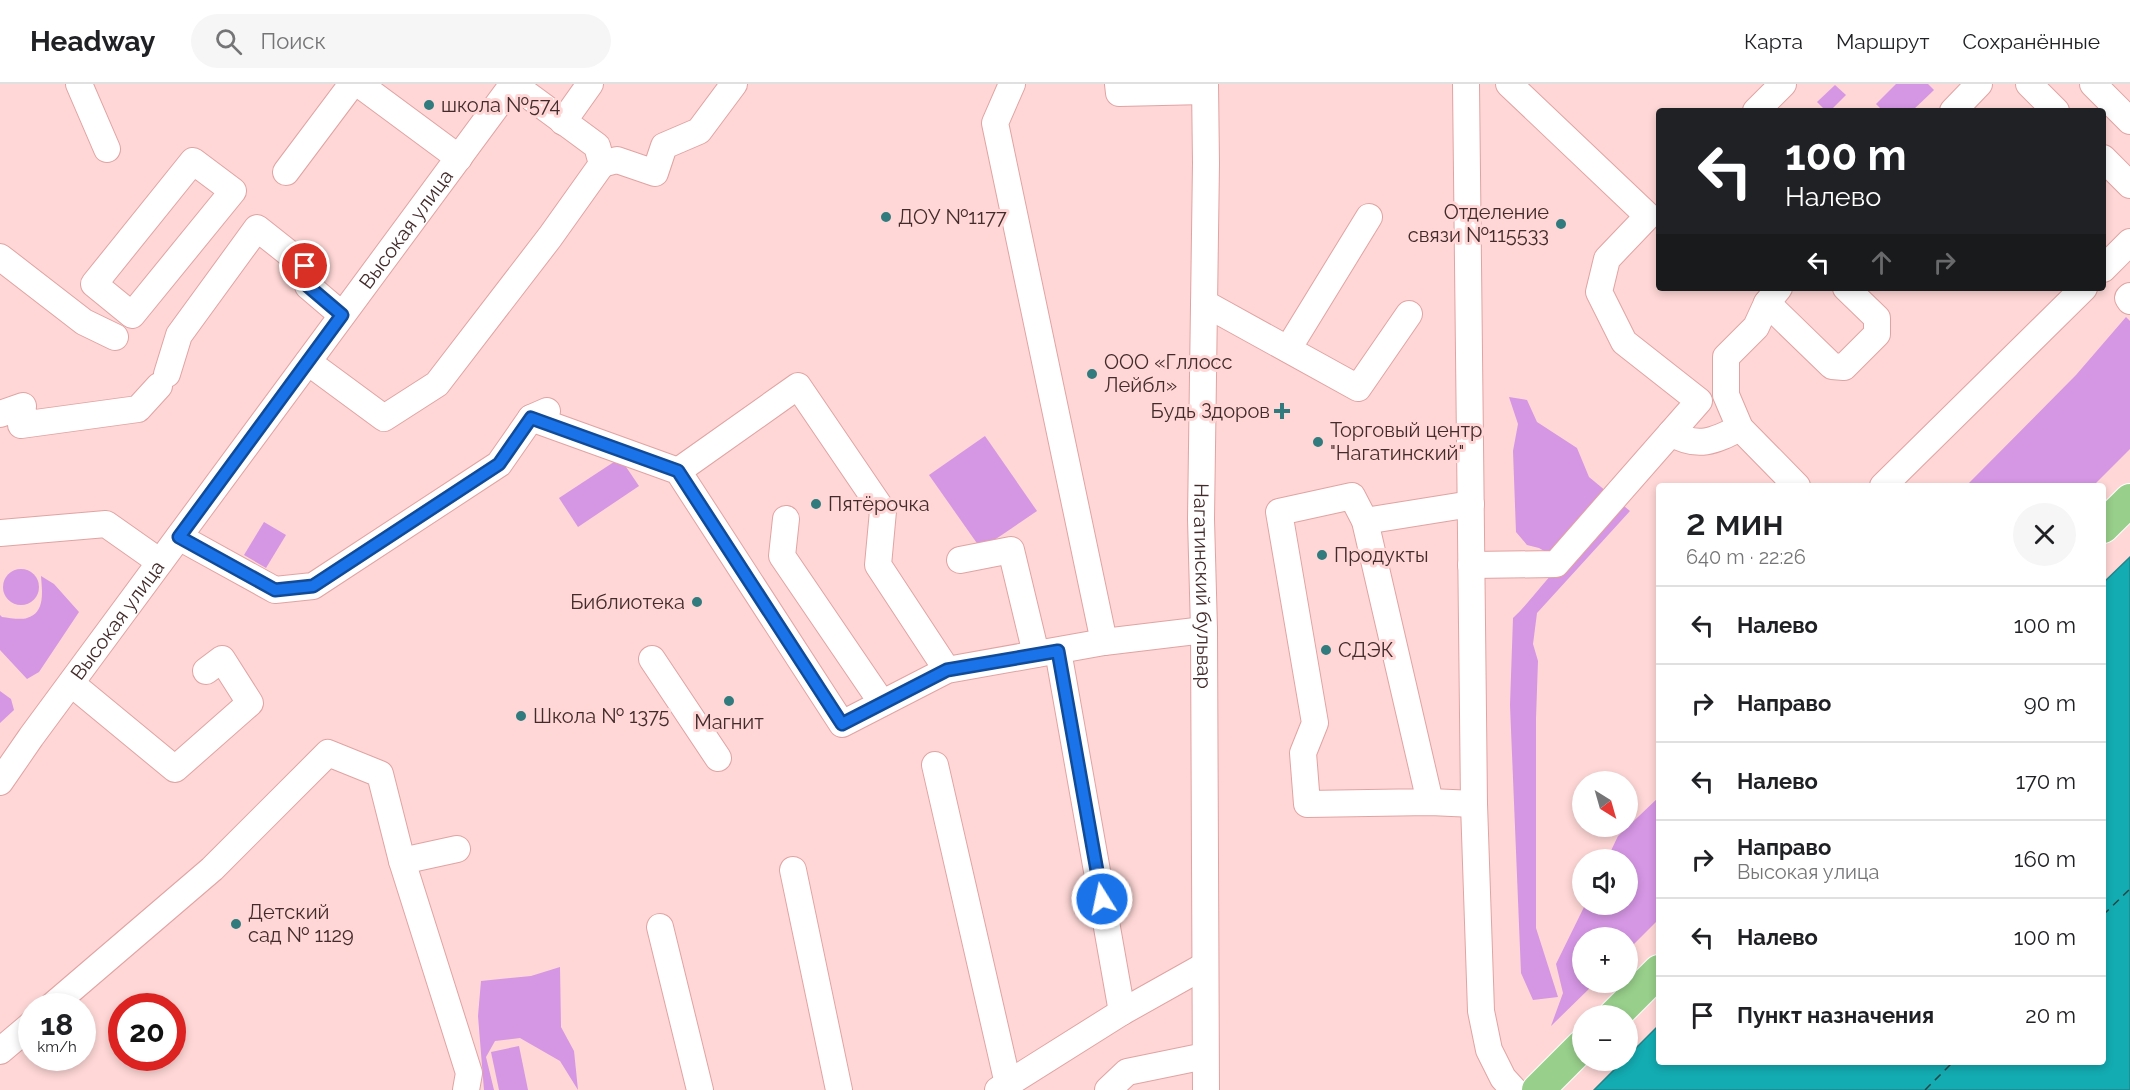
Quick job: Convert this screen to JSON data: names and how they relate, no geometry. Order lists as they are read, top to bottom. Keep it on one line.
{"streets":{"street":["Высокая улица","Нагатинский бульвар"]},"places":{"other":["школа №574","ДОУ №1177","Отделение связи №115533","ООО «Гллосс Лейбл»","Торговый центр \"Нагатинский\"","Пятёрочка","Продукты","Библиотека","СДЭК","Магнит","Школа № 1375","Детский сад № 1129"],"health":["Будь Здоров"]},"north":"bottom right","page":{"header":"Headway","search":"Поиск","nav":["Карта","Маршрут","Сохранённые"],"turn":["100 m","Налево"],"heading":["2 мин","640 m · 22:26"],"list":[{"name":"Налево","value":"100 m"},{"name":"Направо","value":"90 m"},{"name":"Налево","value":"170 m"},{"name":"Направо","note":"Высокая улица","value":"160 m"},{"name":"Налево","value":"100 m"},{"name":"Пункт назначения","value":"20 m"}],"map_buttons":["+","−"],"speed":"18 km/h","limit":"20"}}
